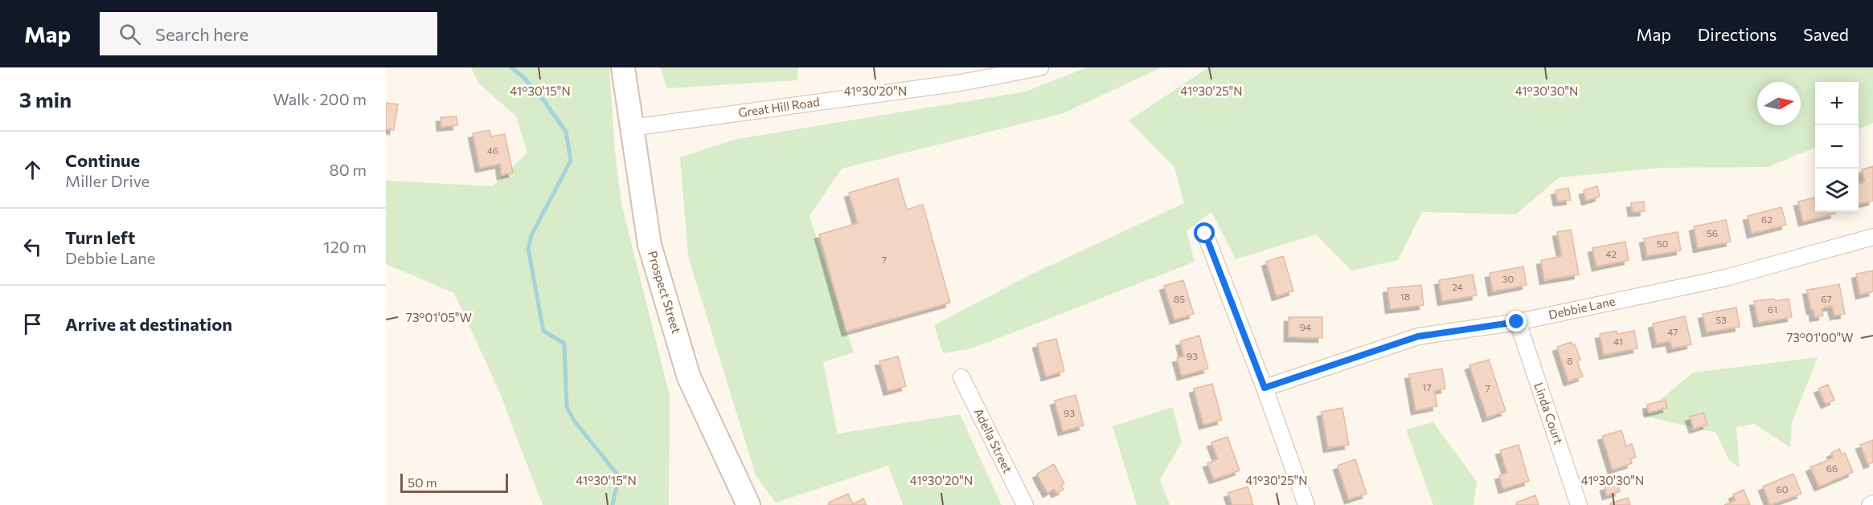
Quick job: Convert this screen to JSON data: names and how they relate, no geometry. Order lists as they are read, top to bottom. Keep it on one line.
{"streets":{"main road":["Prospect Street"],"street":["Great Hill Road","Debbie Lane","Linda Court","Adella Street"]},"crossings":[["Great Hill Road","Prospect Street"],["Debbie Lane","Linda Court"]],"house_numbers":["46","62","56","50","42","7","30","24","18","85","67","61","53","94","47","41","93","8","17","7","93","66","60"],"scale_bar":"50 m","north":"right","page":{"header":"Map","search":"Search here","nav":["Map","Directions","Saved"],"heading":["3 min","Walk · 200 m"],"map_buttons":["+","−"],"list":[["Continue","Miller Drive","80 m"],["Turn left","Debbie Lane","120 m"],"Arrive at destination"],"scale":"50 m"},"coordinates":["41°30'15\"N","41°30'20\"N","41°30'25\"N","41°30'30\"N","73°01'05\"W","73°01'00\"W"]}
